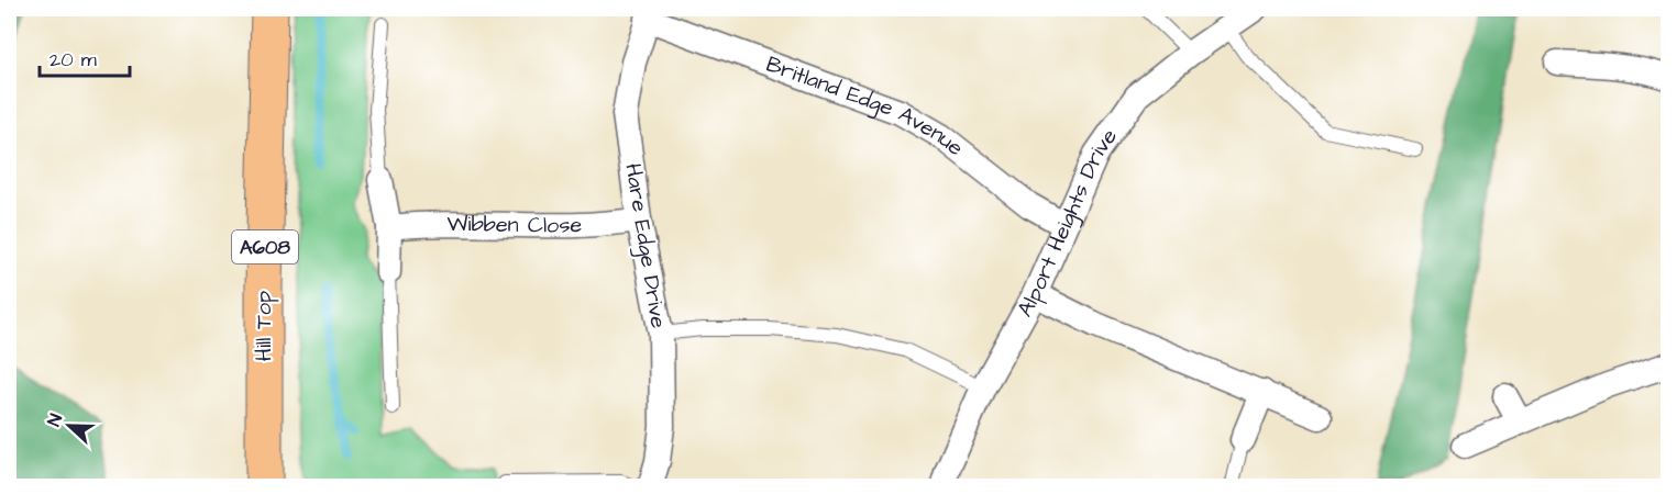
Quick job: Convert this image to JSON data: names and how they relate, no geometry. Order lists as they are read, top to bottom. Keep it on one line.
{"streets":{"main road":["A608","Hill Top"],"street":["Britland Edge Avenue","Alport Heights Drive","Wibben Close","Hare Edge Drive"]},"crossings":[["Britland Edge Avenue","Alport Heights Drive"],["Britland Edge Avenue","Hare Edge Drive"],["Wibben Close","Hare Edge Drive"]],"scale_bar":"20 m","north":"left"}
